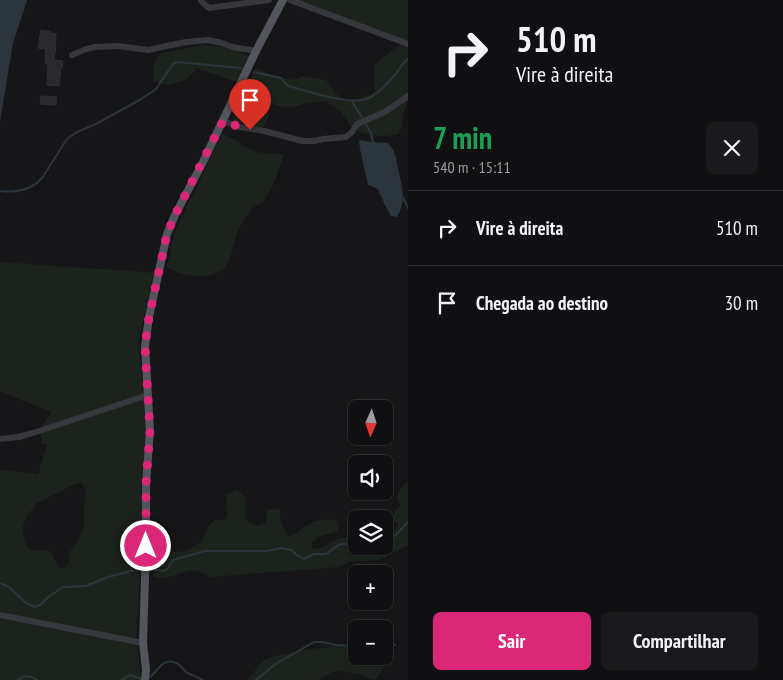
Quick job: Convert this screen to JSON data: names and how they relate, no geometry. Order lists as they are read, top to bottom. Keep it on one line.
{"north":"bottom","page":{"turn":["510 m","Vire à direita"],"heading":["7 min","540 m · 15:11"],"list":[{"name":"Vire à direita","value":"510 m"},{"name":"Chegada ao destino","value":"30 m"}],"map_buttons":["+","−"],"buttons":["Sair","Compartilhar"]}}
